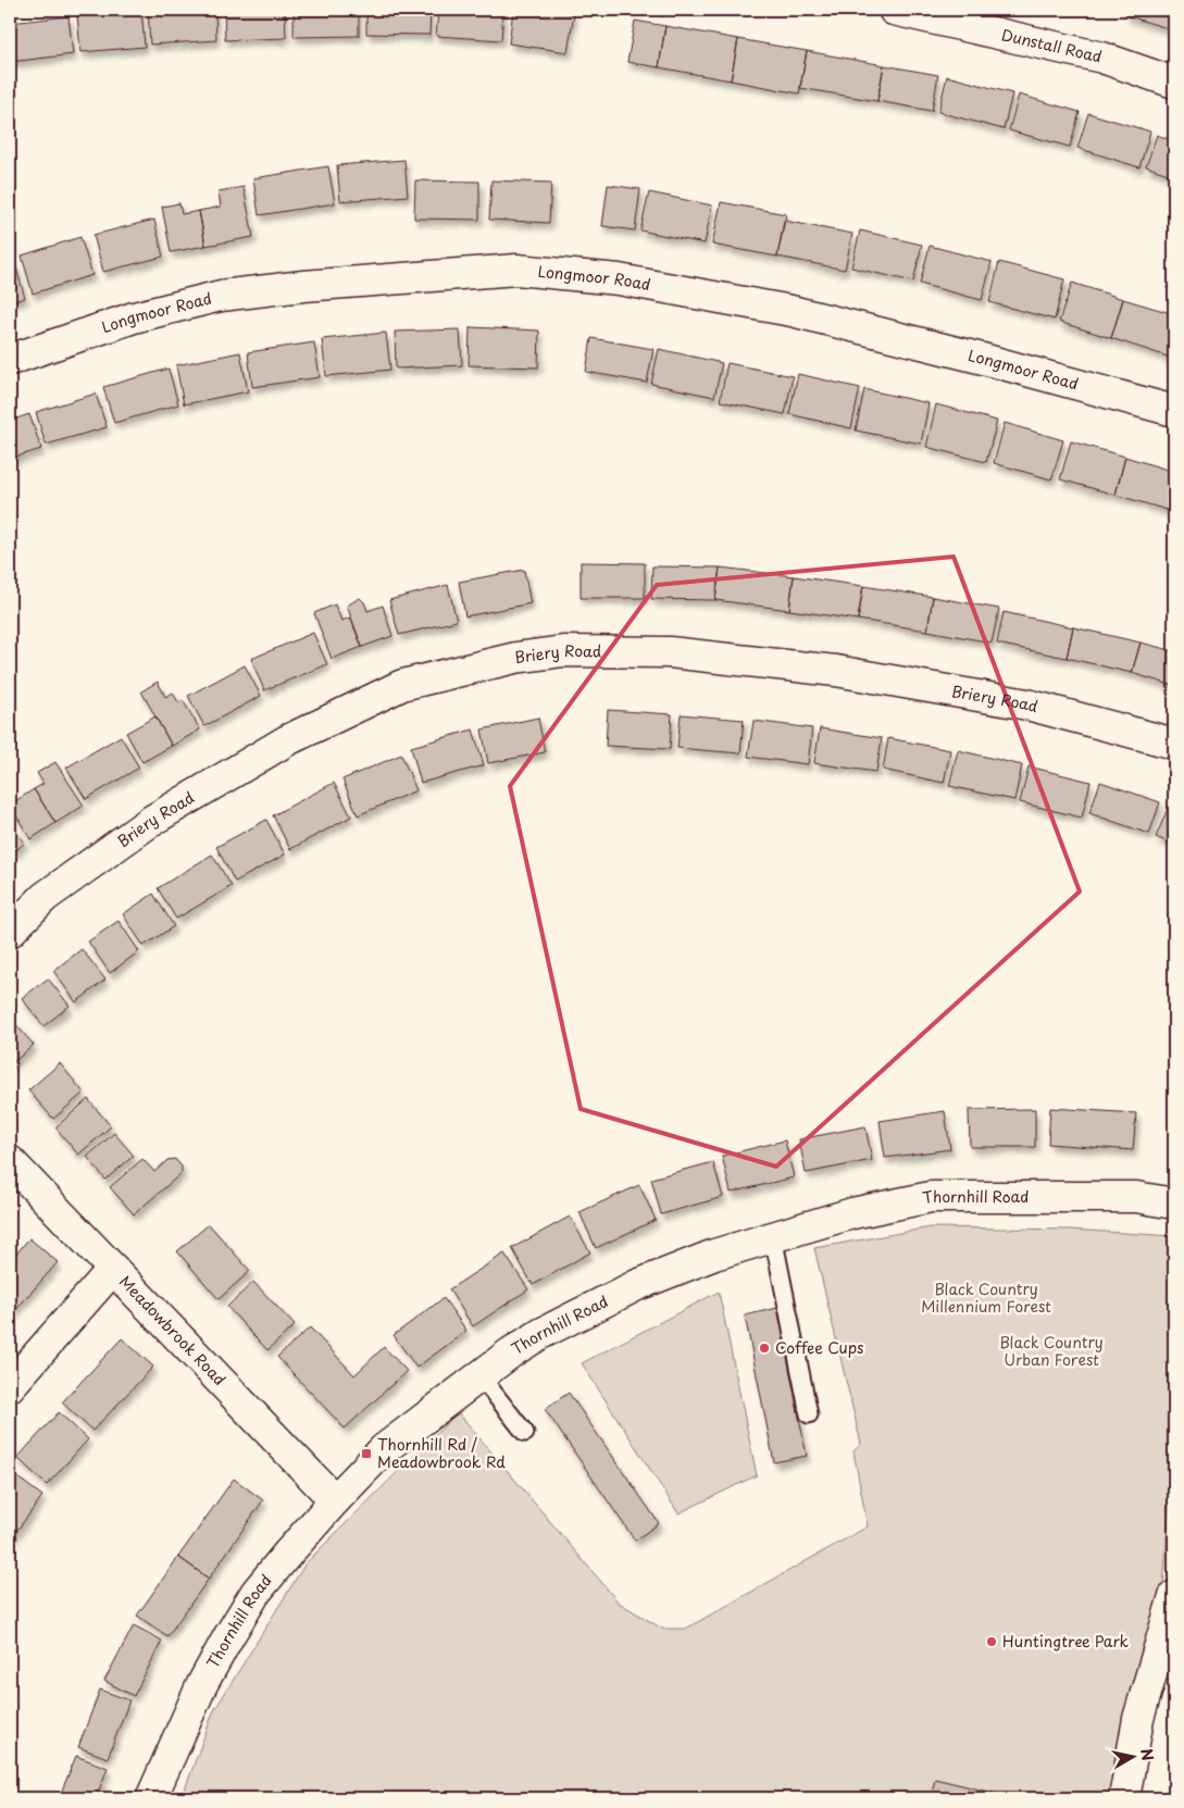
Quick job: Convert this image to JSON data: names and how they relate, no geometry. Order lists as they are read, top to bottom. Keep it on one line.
{"streets":{"street":["Dunstall Road","Longmoor Road","Briery Road","Thornhill Road","Meadowbrook Road"]},"crossings":[["Thornhill Road","Meadowbrook Road"]],"parks":["Black Country Millennium Forest","Black Country Urban Forest"],"places":{"other":["Coffee Cups","Huntingtree Park"],"transit":["Thornhill Rd / Meadowbrook Rd"]},"north":"right"}
